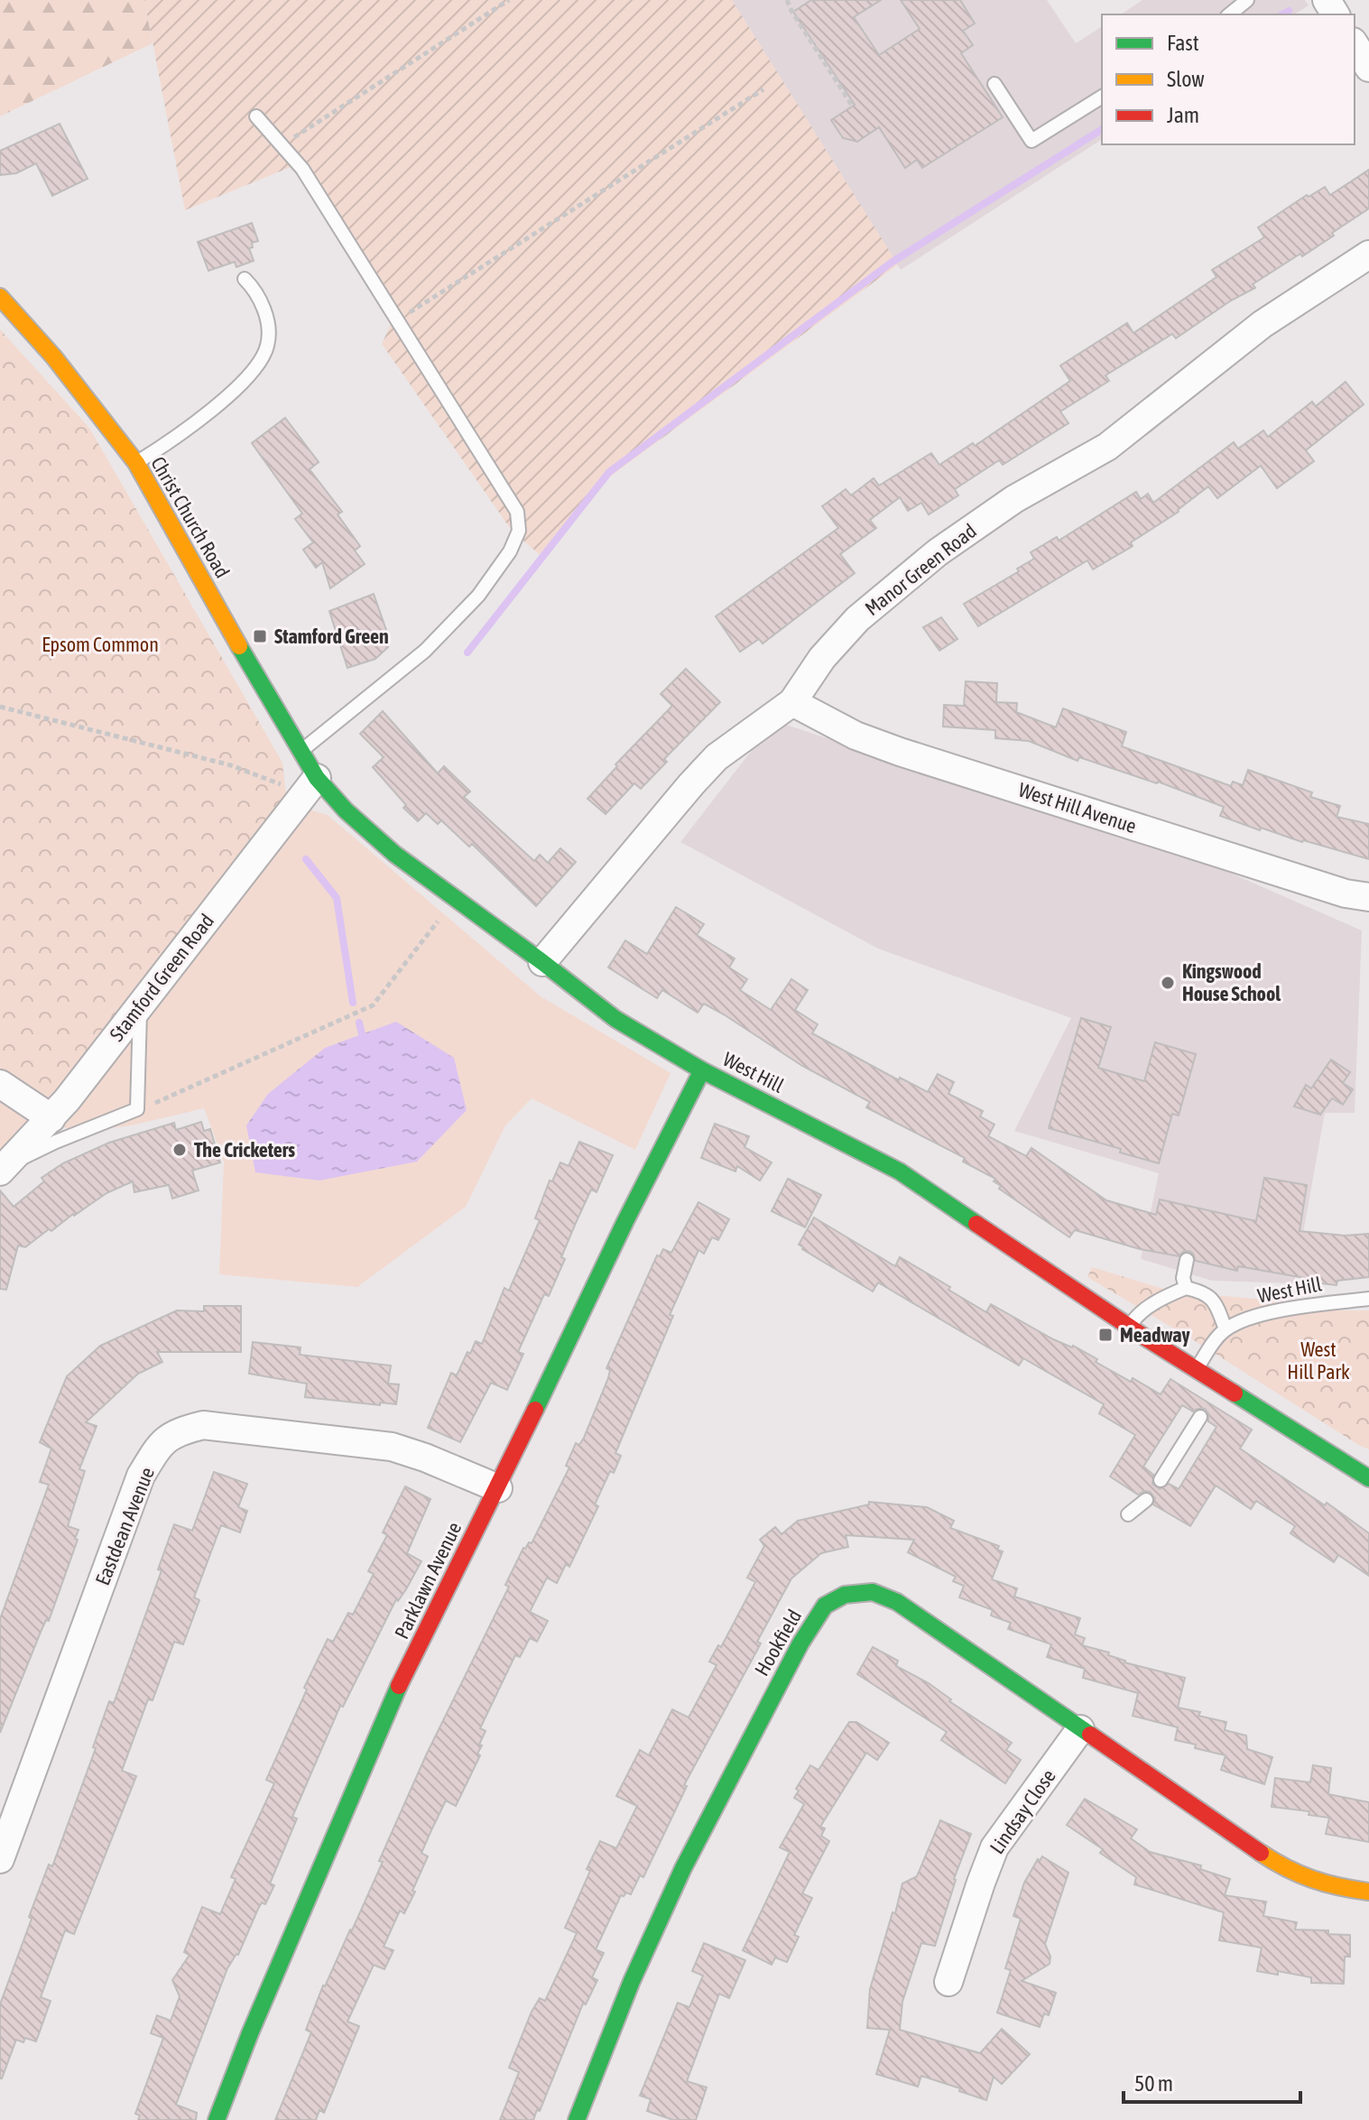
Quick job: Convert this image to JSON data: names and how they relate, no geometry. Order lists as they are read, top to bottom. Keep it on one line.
{"streets":{"street":["Christ Church Road","Manor Green Road","West Hill Avenue","Stamford Green Road","West Hill","Eastdean Avenue","Parklawn Avenue","Hookfield","Lindsay Close"]},"crossings":[["Christ Church Road","Stamford Green Road"],["Christ Church Road","West Hill"],["Manor Green Road","West Hill Avenue"],["Manor Green Road","West Hill"],["Stamford Green Road","West Hill"],["West Hill","Parklawn Avenue"],["Eastdean Avenue","Parklawn Avenue"],["Hookfield","Lindsay Close"]],"parks":["Epsom Common","West Hill Park"],"places":{"transit":["Stamford Green","Meadway"],"other":["Kingswood House School","The Cricketers"]},"legend":["Fast","Slow","Jam"],"scale_bar":"50 m"}
